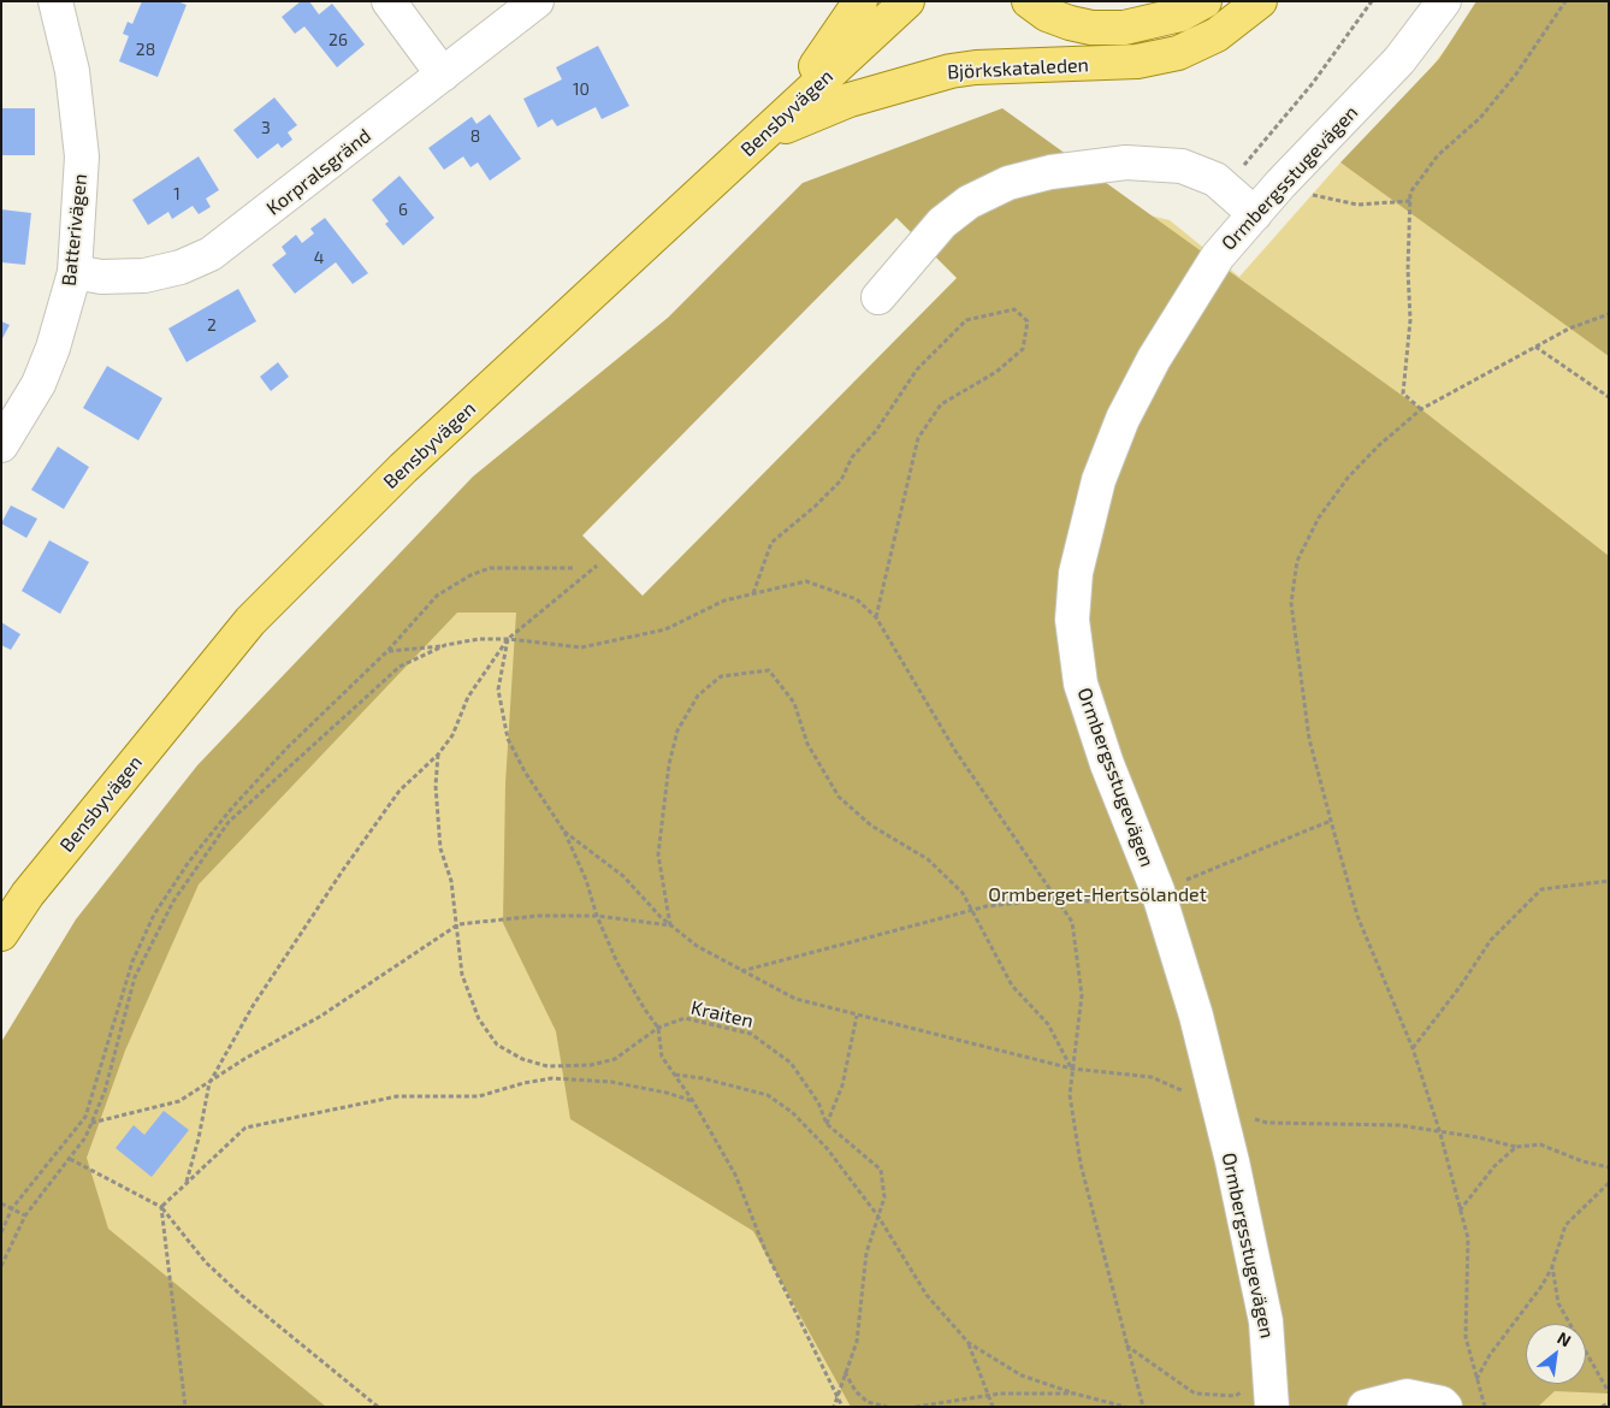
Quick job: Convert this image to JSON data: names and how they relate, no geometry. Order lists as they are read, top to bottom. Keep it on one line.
{"streets":{"main road":["Björkskataleden","Bensbyvägen"],"street":["Korpralsgränd","Ormbergsstugevägen","Batterivägen"],"path":["Kraiten"]},"crossings":[["Björkskataleden","Bensbyvägen"],["Korpralsgränd","Batterivägen"]],"parks":["Ormberget-Hertsölandet"],"house_numbers":["26","28","10","3","8","1","6","4","2"],"north":"top right"}
